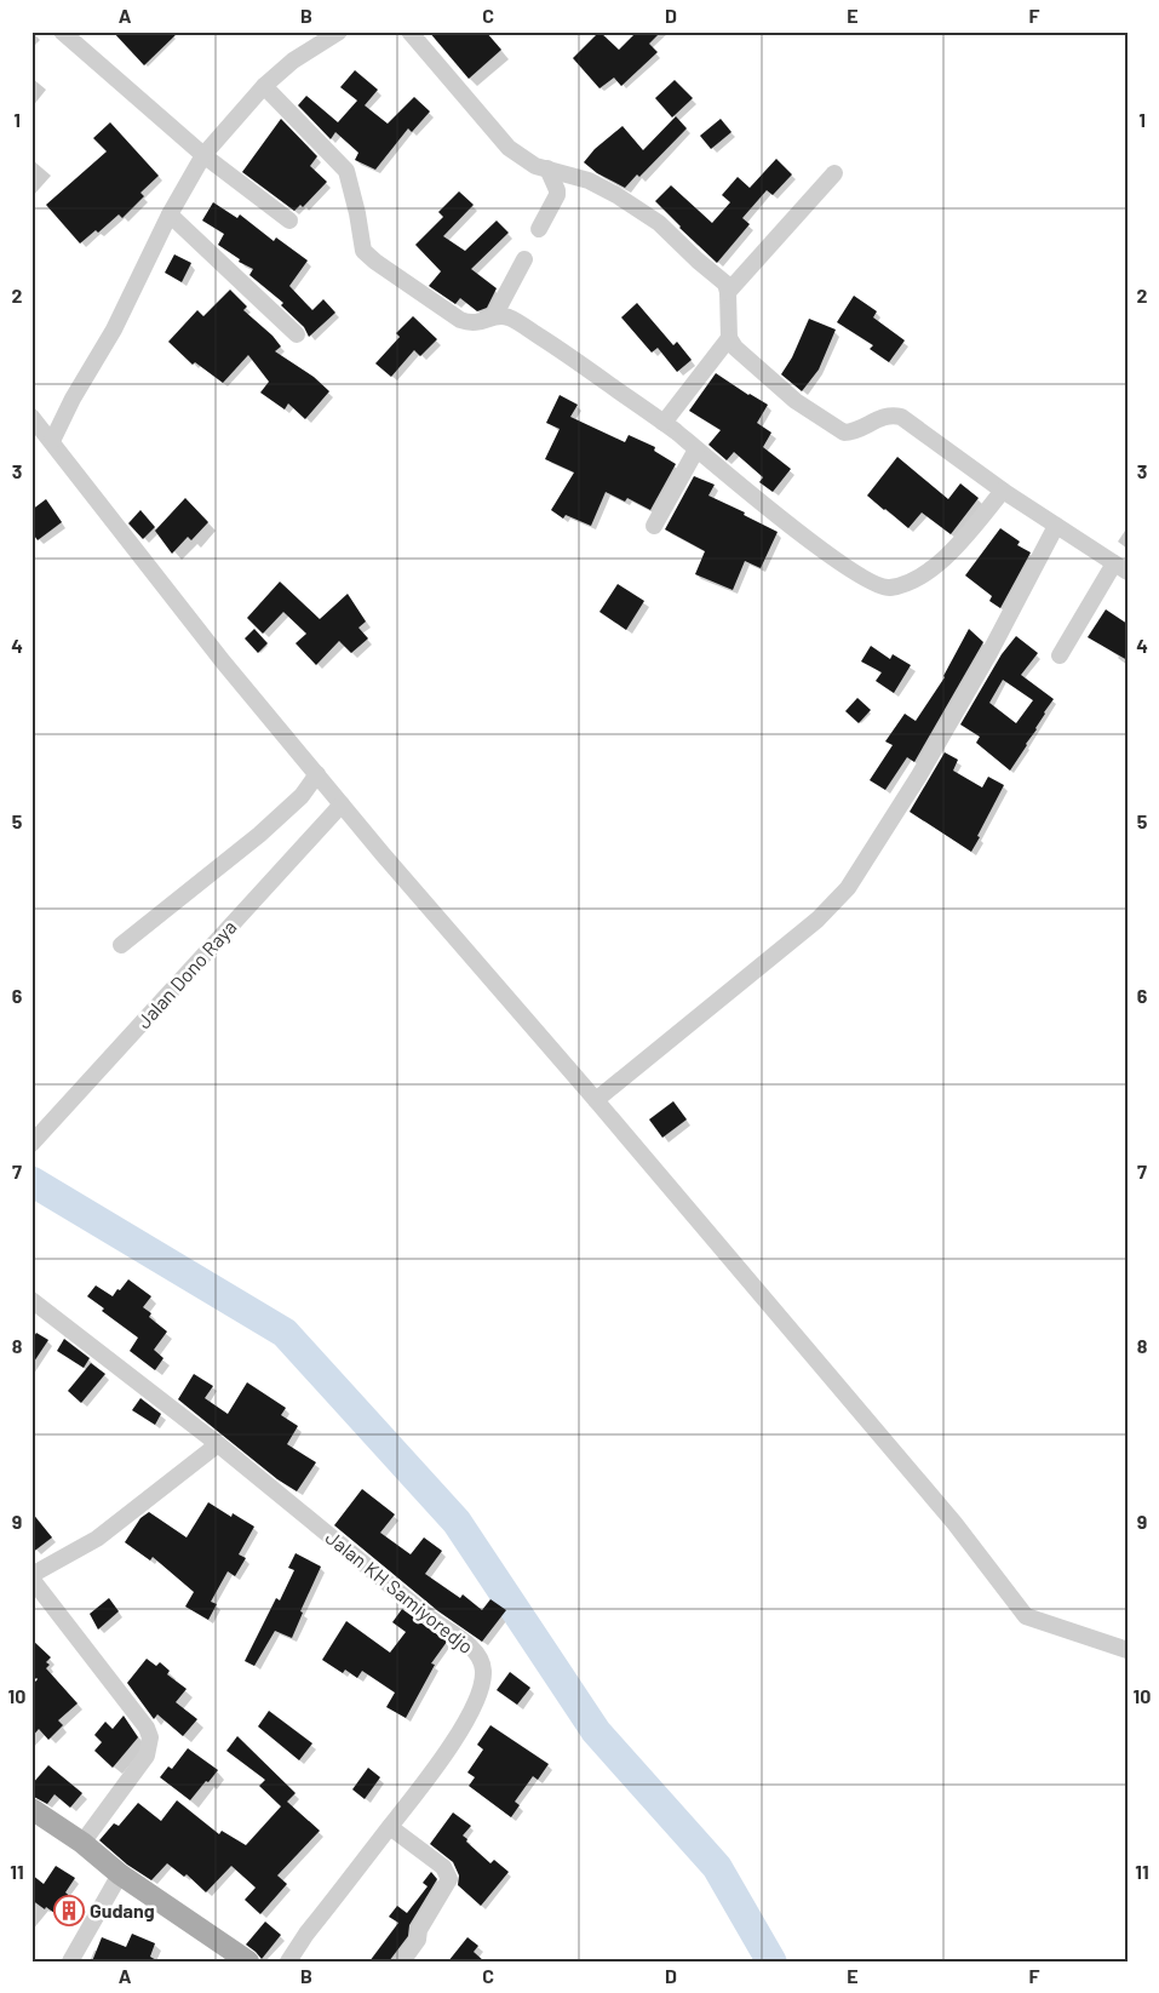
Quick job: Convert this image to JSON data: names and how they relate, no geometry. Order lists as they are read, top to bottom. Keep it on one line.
{"streets":{"street":["Jalan Dono Raya","Jalan KH Samiyoredjo"]},"places":{"building":["Gudang"]},"grid":{"columns":["A","B","C","D","E","F"],"rows":["1","2","3","4","5","6","7","8","9","10","11"]}}
